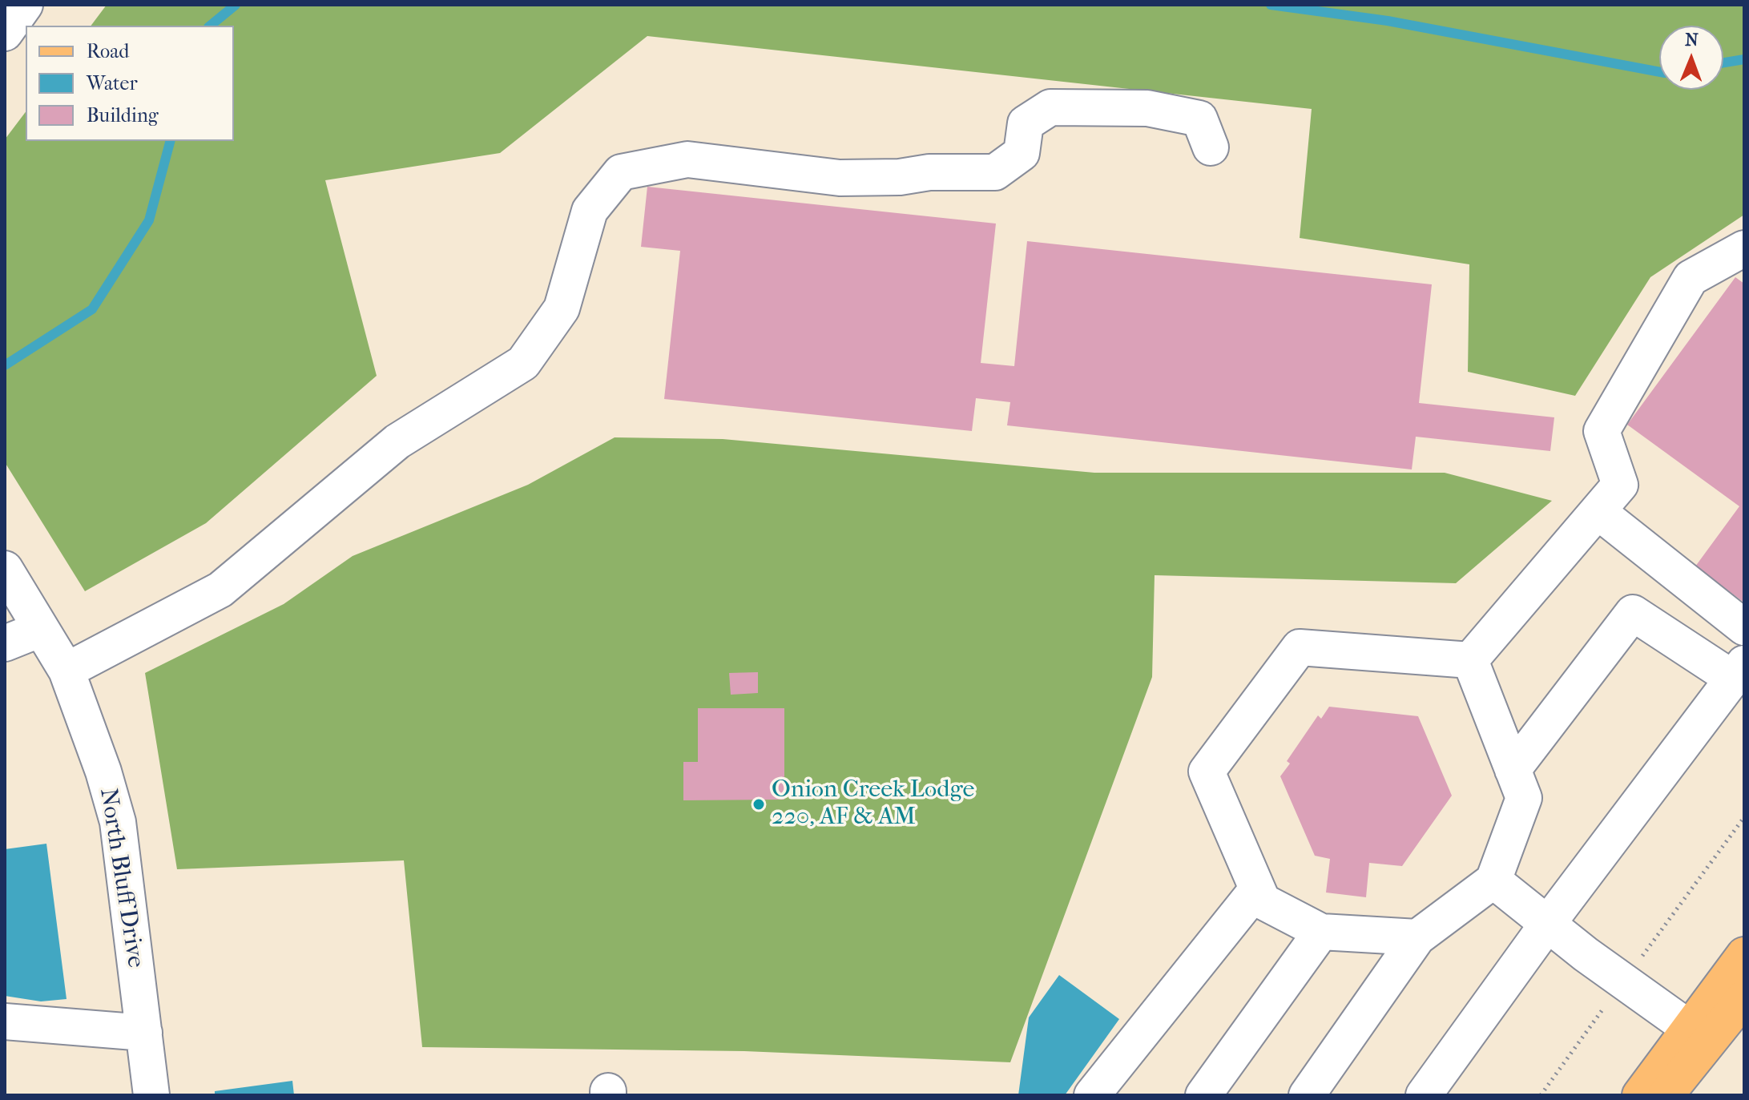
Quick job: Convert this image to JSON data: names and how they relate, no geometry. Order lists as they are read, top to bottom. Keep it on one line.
{"streets":{"street":["North Bluff Drive"]},"places":["Onion Creek Lodge 220, AF & AM"],"legend":["Road","Water","Building"],"north":"top"}
